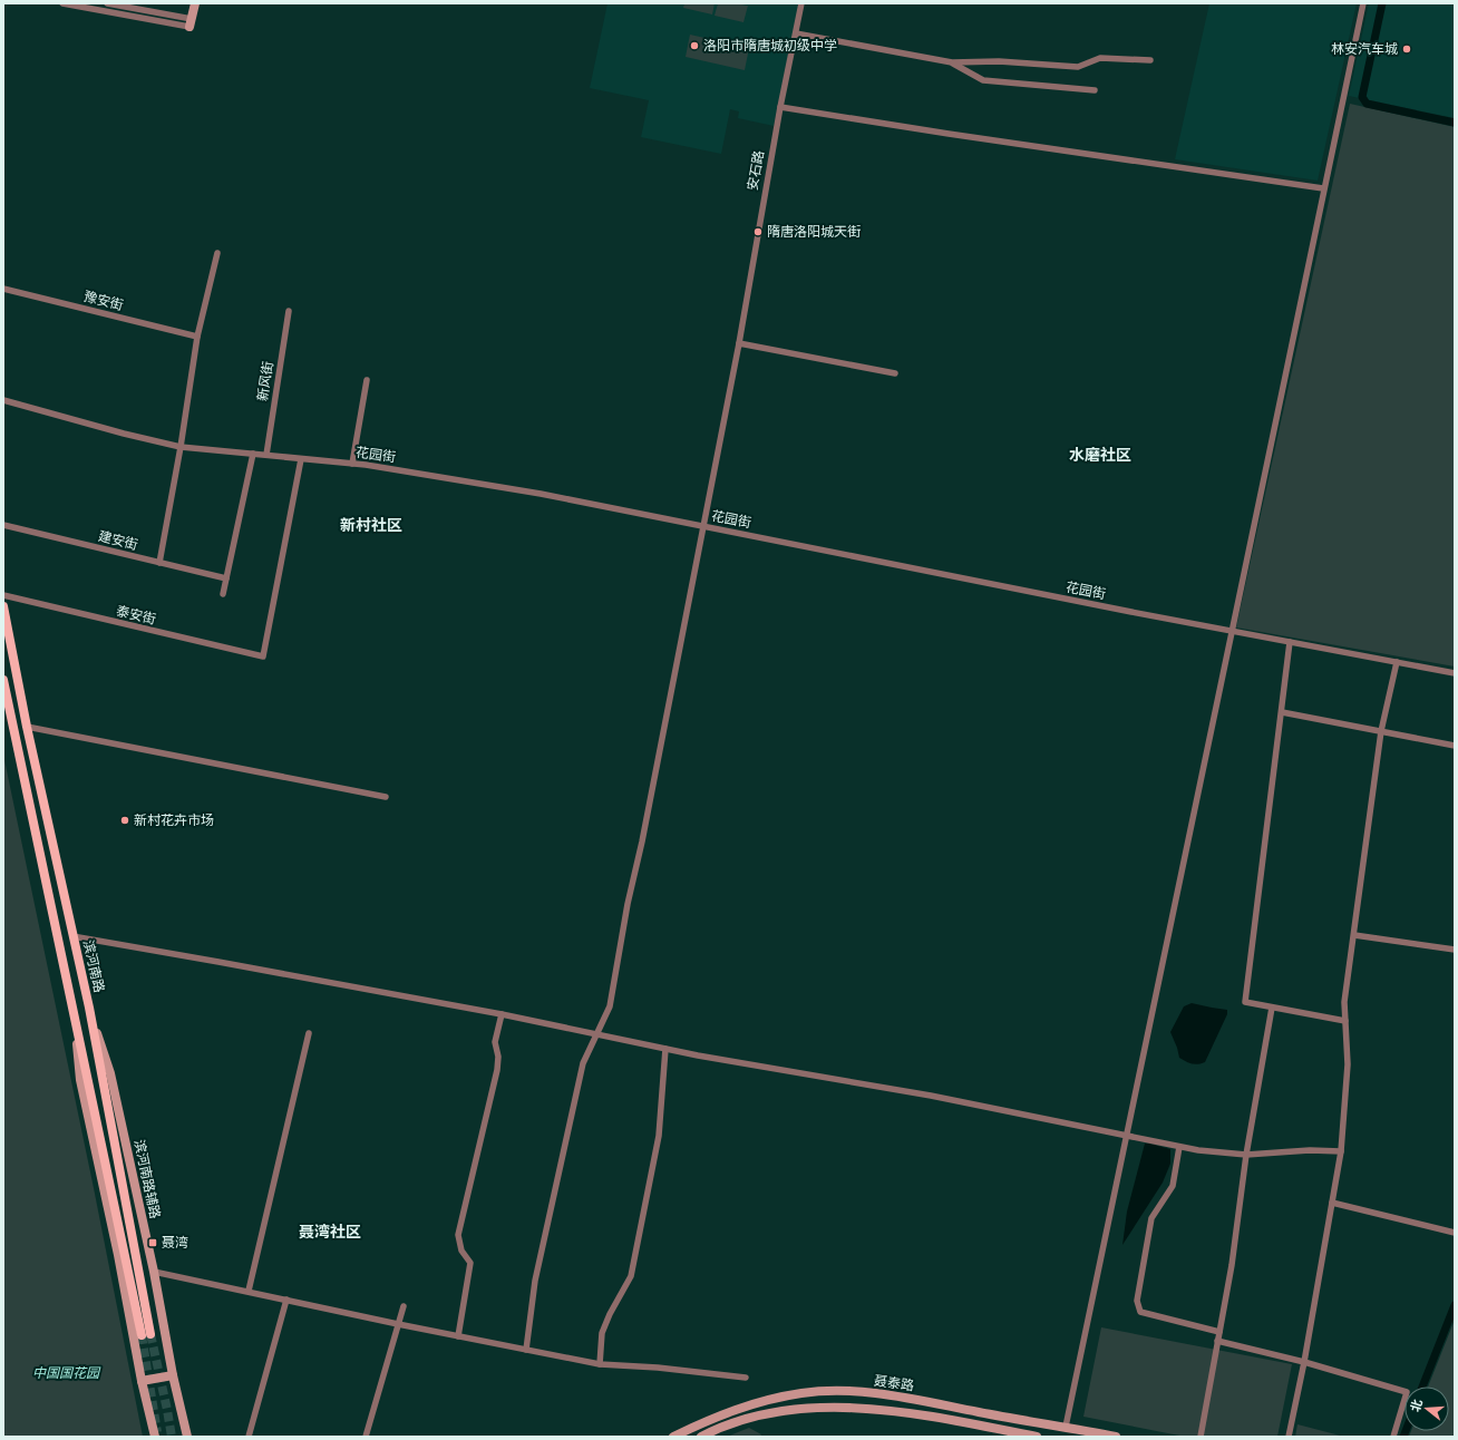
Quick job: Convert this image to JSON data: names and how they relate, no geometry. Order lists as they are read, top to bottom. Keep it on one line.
{"streets":{"main road":["滨河南路","滨河南路辅路","聂泰路"],"street":["安石路","豫安街","新风街","花园街","建安街","泰安街"]},"crossings":[["安石路","花园街"],["新风街","花园街"],["花园街","泰安街"],["滨河南路","滨河南路辅路"]],"districts":["水磨社区","新村社区","聂湾社区"],"parks":["中国国花园"],"places":{"other":["洛阳市隋唐城初级中学","林安汽车城","隋唐洛阳城天街","新村花卉市场"],"transit":["聂湾"]},"north":"left"}
